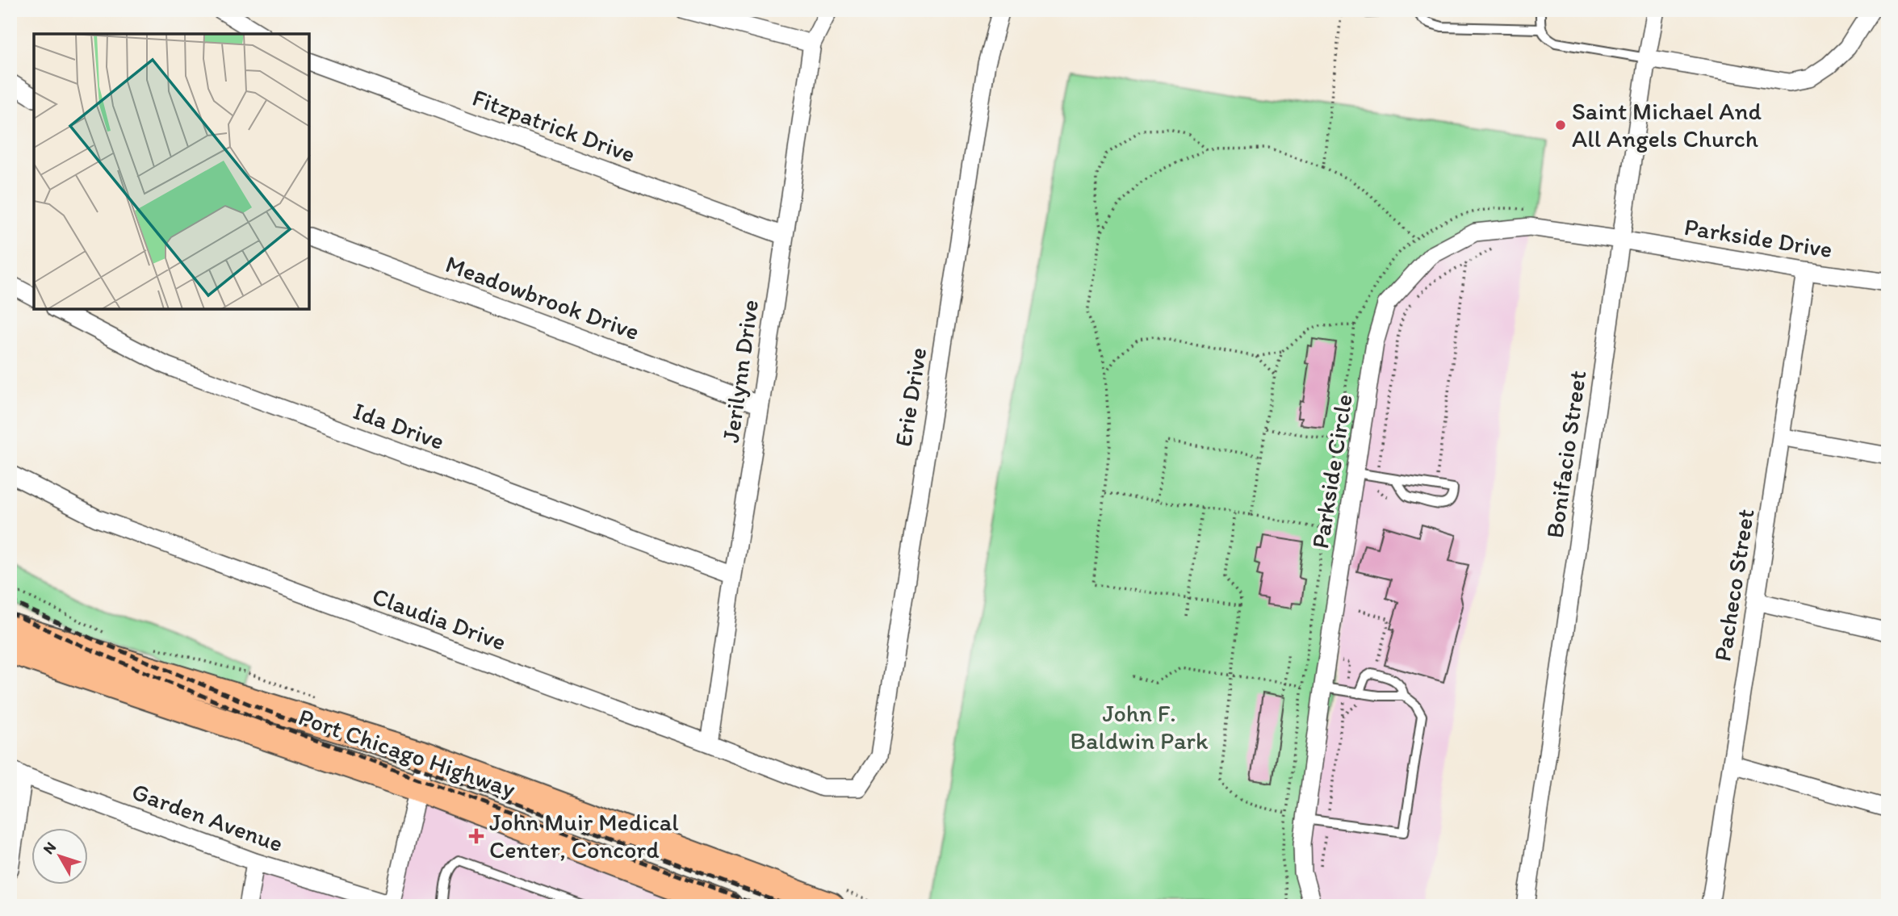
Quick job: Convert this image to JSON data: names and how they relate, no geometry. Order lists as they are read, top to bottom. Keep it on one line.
{"streets":{"main road":["Port Chicago Highway"],"street":["Fitzpatrick Drive","Parkside Drive","Meadowbrook Drive","Jerilynn Drive","Erie Drive","Ida Drive","Bonifacio Street","Parkside Circle","Pacheco Street","Claudia Drive","Garden Avenue"]},"crossings":[["Fitzpatrick Drive","Jerilynn Drive"],["Parkside Drive","Bonifacio Street"],["Parkside Drive","Parkside Circle"],["Parkside Drive","Pacheco Street"],["Meadowbrook Drive","Jerilynn Drive"],["Jerilynn Drive","Ida Drive"],["Jerilynn Drive","Claudia Drive"],["Erie Drive","Claudia Drive"],["Bonifacio Street","Parkside Circle"]],"parks":["John F. Baldwin Park"],"places":{"other":["Saint Michael And All Angels Church"],"health":["John Muir Medical Center, Concord"]},"north":"top left"}
